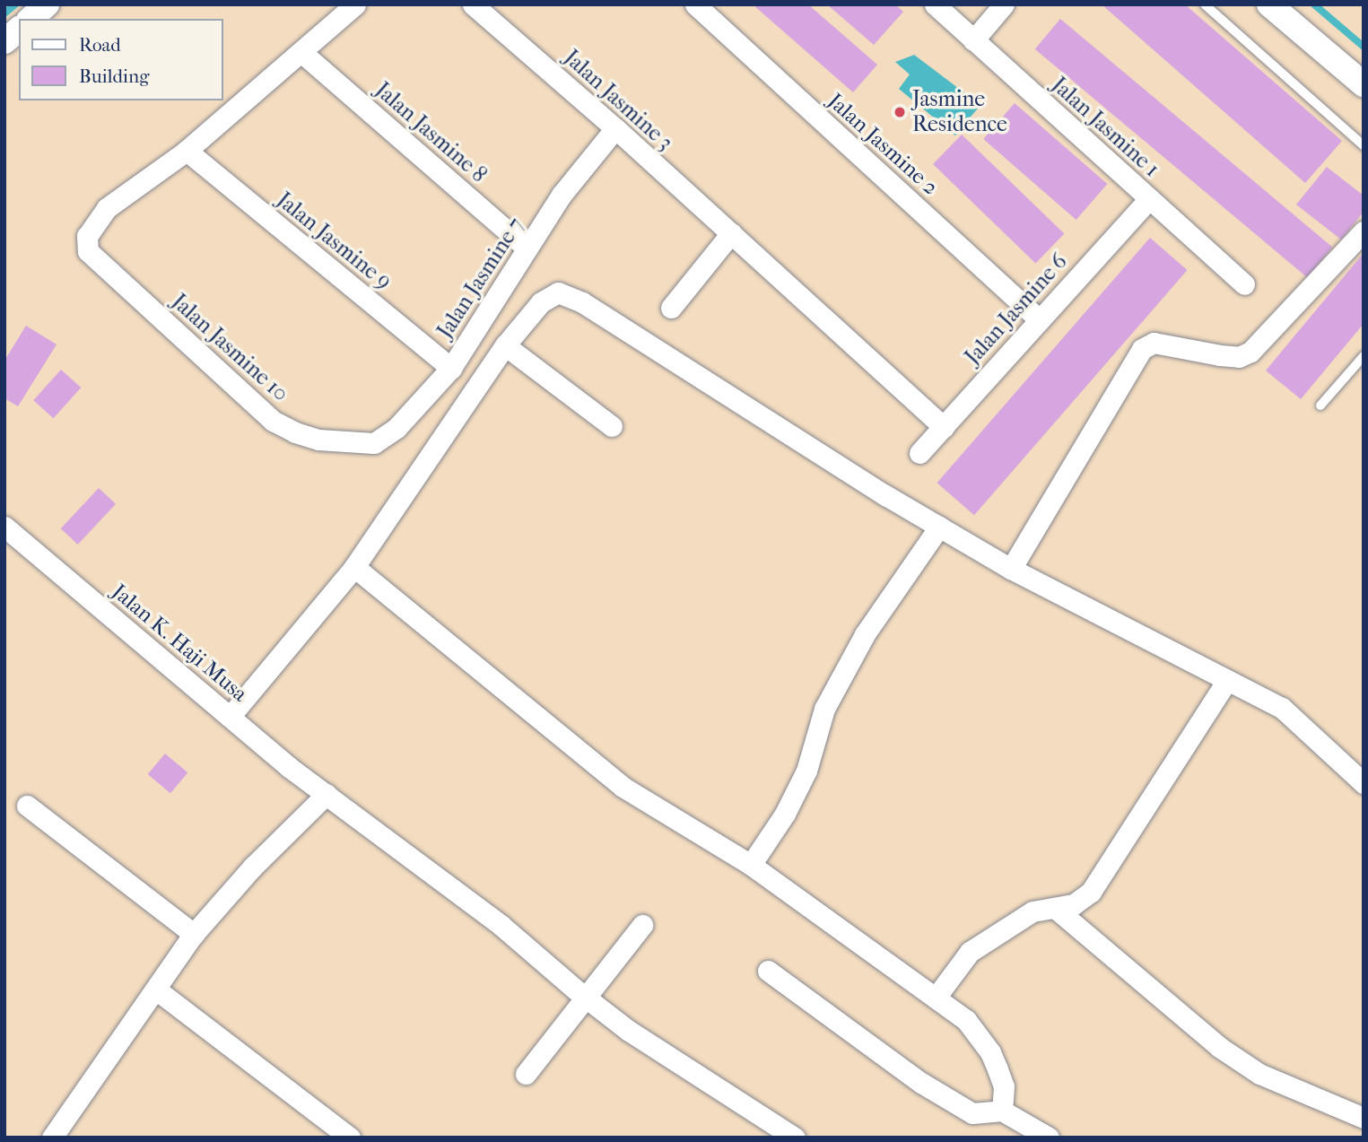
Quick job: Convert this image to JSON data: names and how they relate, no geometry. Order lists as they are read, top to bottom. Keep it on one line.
{"streets":{"street":["Jalan Jasmine 3","Jalan Jasmine 1","Jalan Jasmine 8","Jalan Jasmine 2","Jalan Jasmine 9","Jalan Jasmine 7","Jalan Jasmine 6","Jalan Jasmine 10","Jalan K. Haji Musa"]},"crossings":[["Jalan Jasmine 3","Jalan Jasmine 7"],["Jalan Jasmine 3","Jalan Jasmine 6"],["Jalan Jasmine 1","Jalan Jasmine 6"],["Jalan Jasmine 8","Jalan Jasmine 7"],["Jalan Jasmine 2","Jalan Jasmine 6"],["Jalan Jasmine 9","Jalan Jasmine 7"],["Jalan Jasmine 9","Jalan Jasmine 10"],["Jalan Jasmine 7","Jalan Jasmine 10"]],"places":["Jasmine Residence"],"legend":["Road","Building"]}
